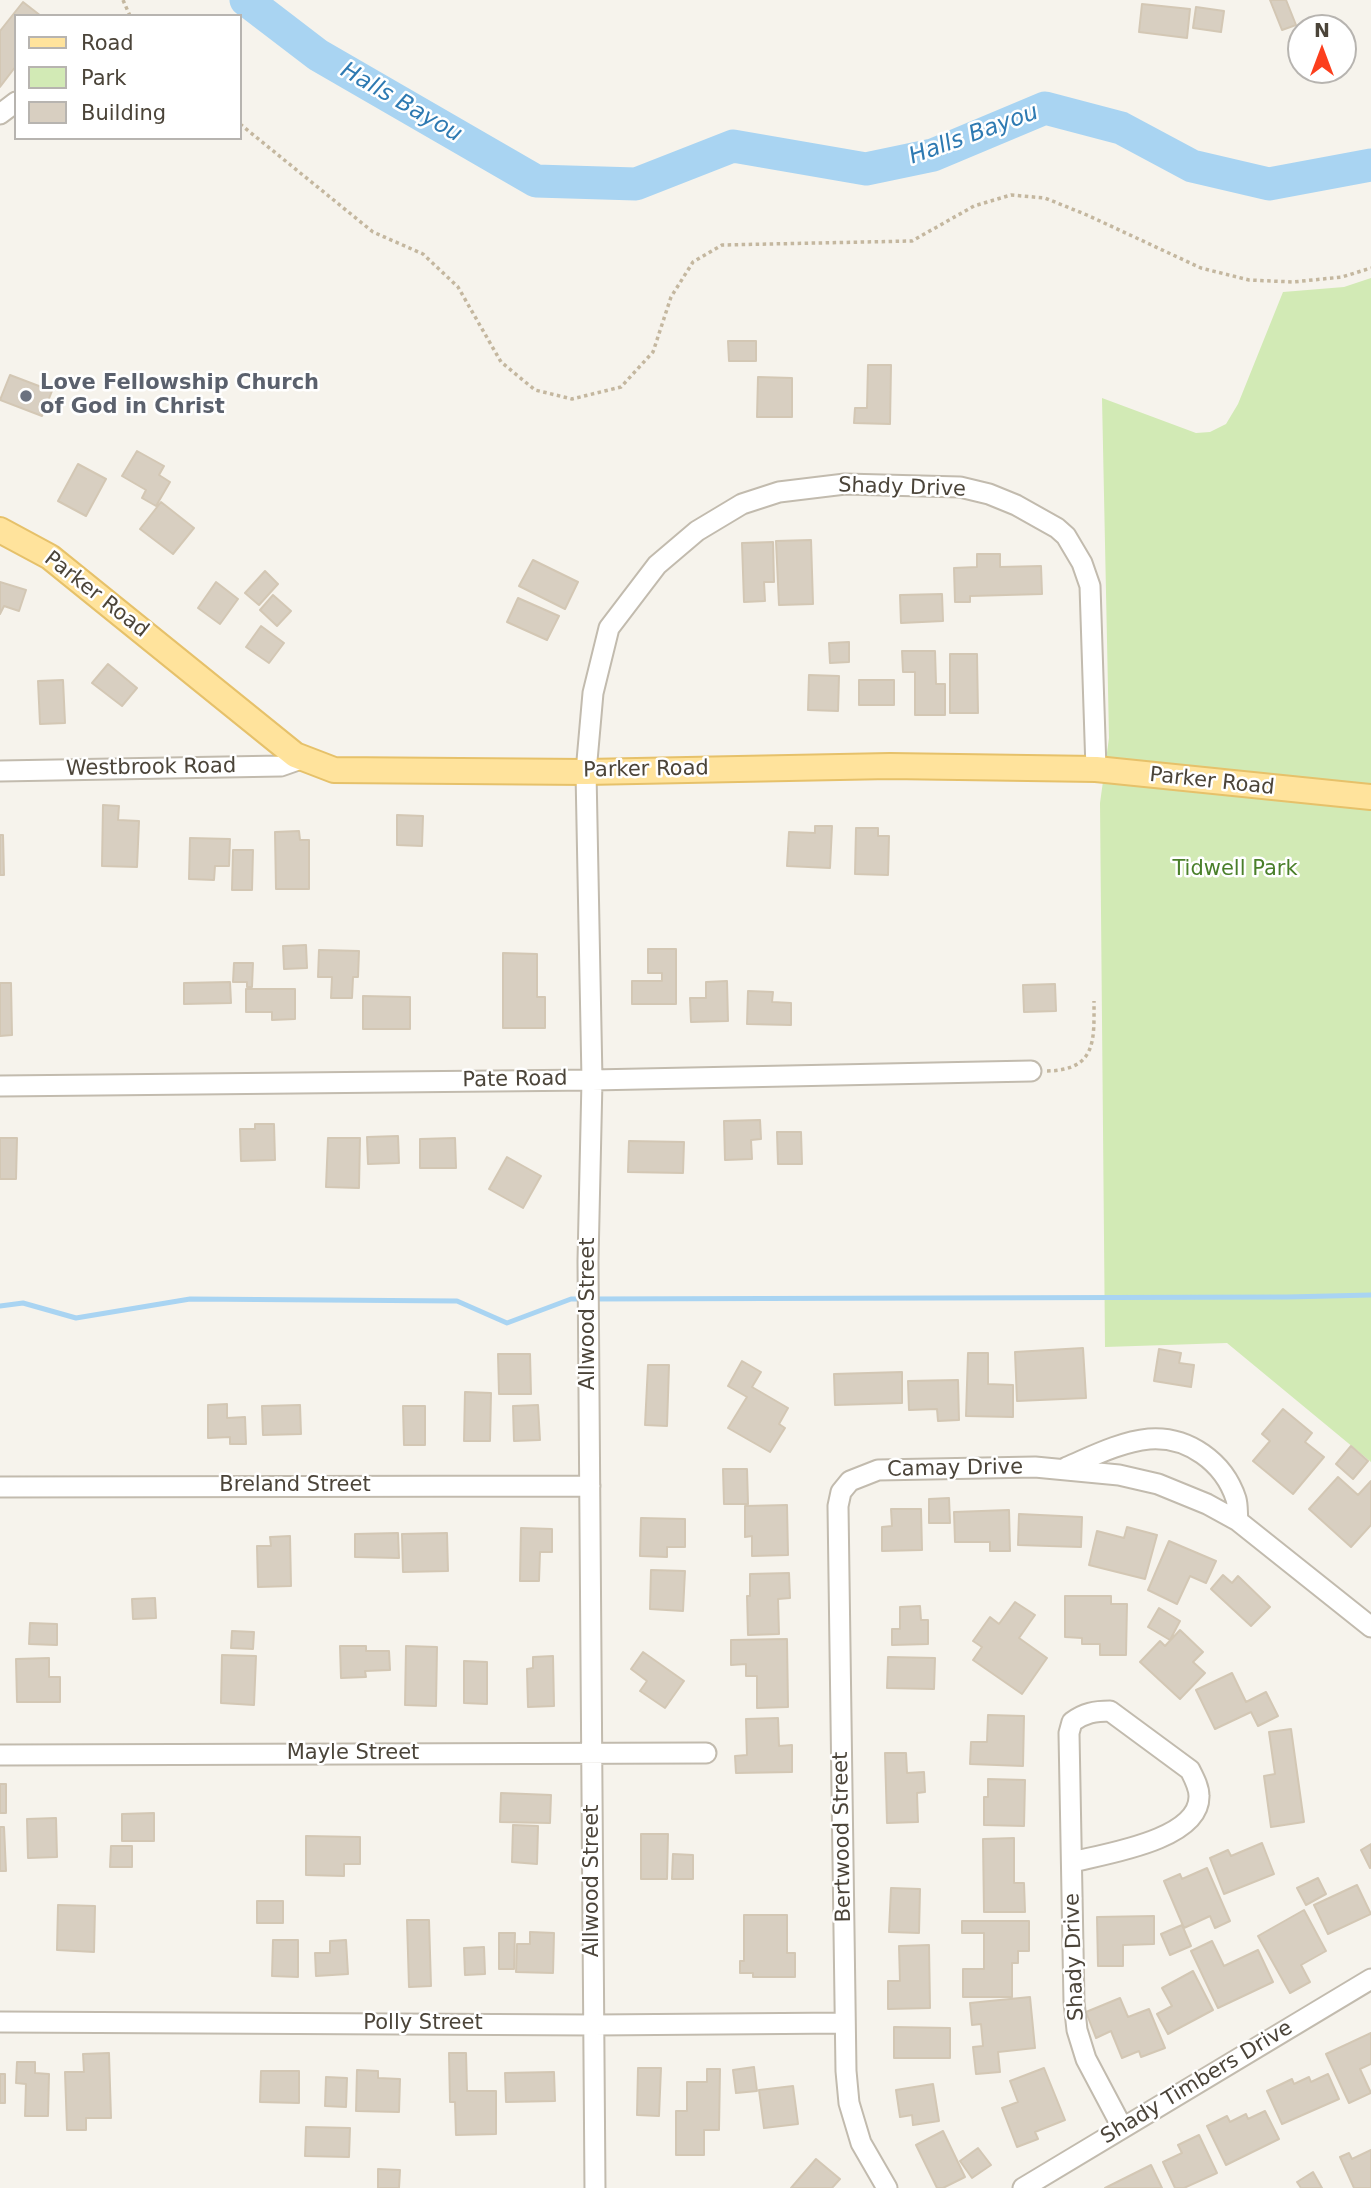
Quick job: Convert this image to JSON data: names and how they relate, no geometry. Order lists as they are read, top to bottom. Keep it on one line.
{"streets":{"main road":["Parker Road"],"street":["Shady Drive","Westbrook Road","Pate Road","Allwood Street","Camay Drive","Breland Street","Mayle Street","Bertwood Street","Polly Street","Shady Timbers Drive"]},"crossings":[["Shady Drive","Parker Road"],["Shady Drive","Allwood Street"],["Shady Drive","Shady Timbers Drive"],["Parker Road","Westbrook Road"],["Parker Road","Allwood Street"],["Pate Road","Allwood Street"],["Allwood Street","Breland Street"],["Allwood Street","Mayle Street"],["Allwood Street","Polly Street"],["Camay Drive","Bertwood Street"],["Bertwood Street","Polly Street"]],"water":["Halls Bayou"],"parks":["Tidwell Park"],"places":["Love Fellowship Church of God in Christ"],"legend":["Road","Park","Building"],"north":"top"}
